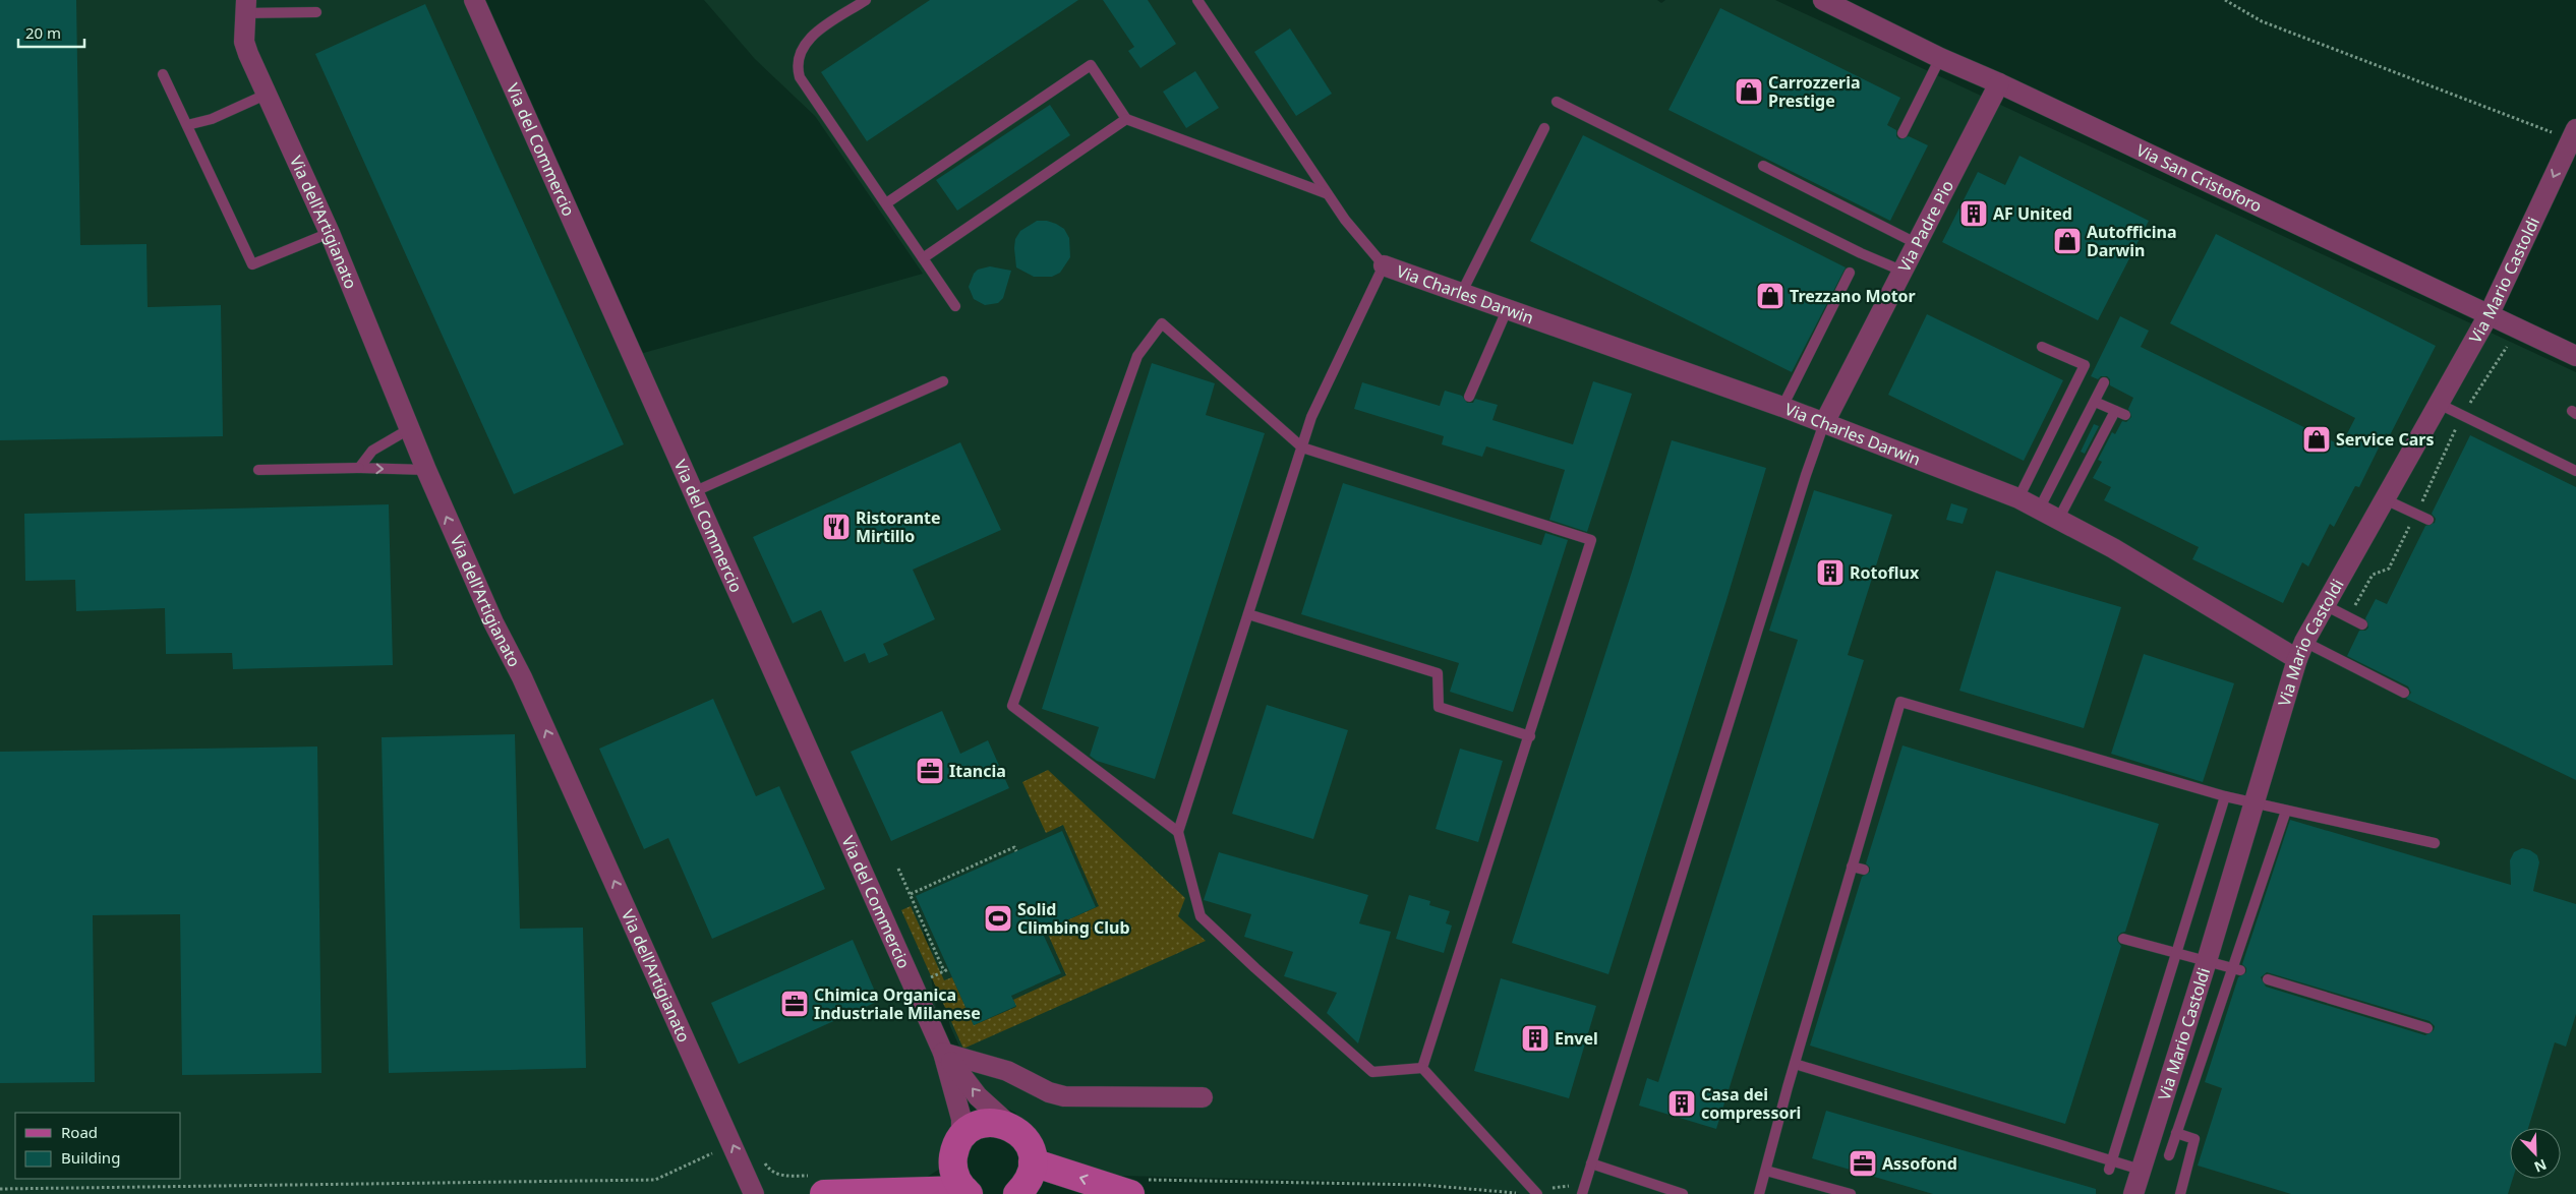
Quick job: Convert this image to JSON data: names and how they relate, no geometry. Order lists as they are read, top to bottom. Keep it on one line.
{"streets":{"street":["Via del Commercio","Via San Cristoforo","Via dell'Artigianato","Via Padre Pio","Via Mario Castoldi","Via Charles Darwin"]},"crossings":[["Via San Cristoforo","Via Padre Pio"],["Via San Cristoforo","Via Mario Castoldi"],["Via Padre Pio","Via Charles Darwin"],["Via Mario Castoldi","Via Charles Darwin"]],"one_way":["Via dell'Artigianato"],"places":{"shop":["Carrozzeria Prestige","Autofficina Darwin","Trezzano Motor","Service Cars"],"building":["AF United","Rotoflux","Envel","Casa dei compressori"],"restaurant":["Ristorante Mirtillo"],"office":["Itancia","Chimica Organica Industriale Milanese","Assofond"],"sports":["Solid Climbing Club"]},"legend":["Road","Building"],"scale_bar":"20 m","north":"bottom right"}
